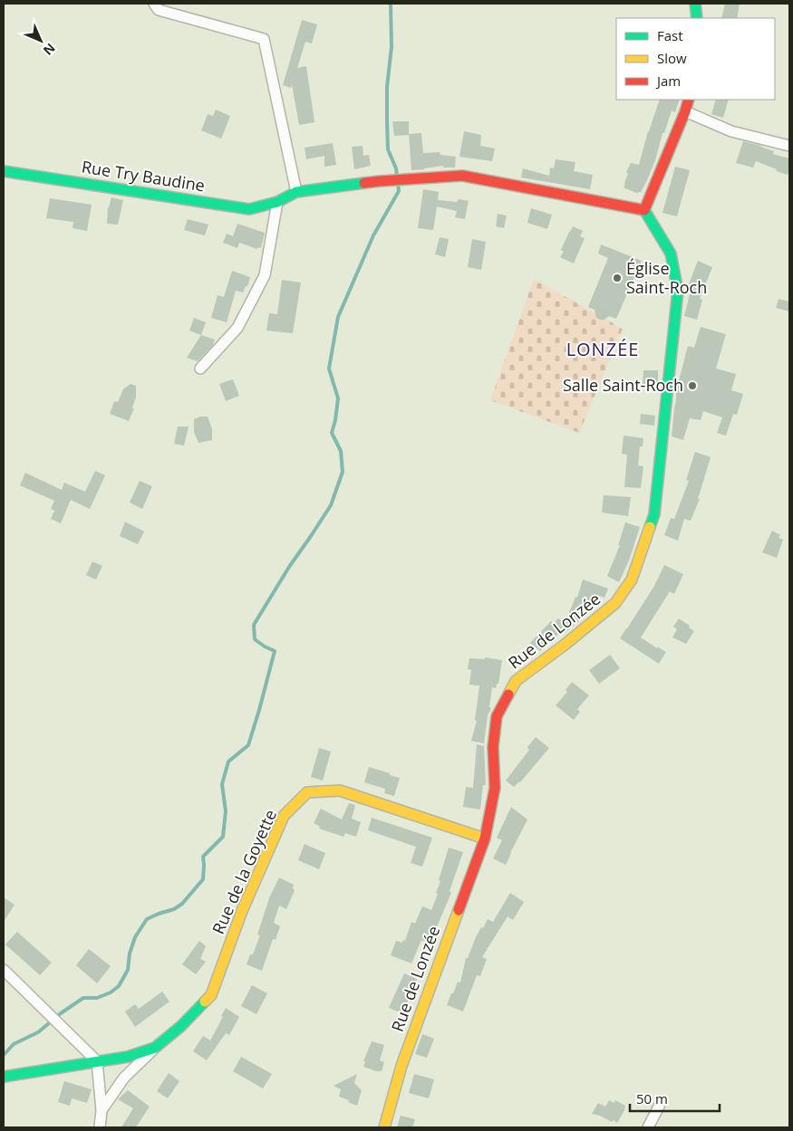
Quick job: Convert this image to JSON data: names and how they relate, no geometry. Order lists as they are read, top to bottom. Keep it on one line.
{"streets":{"street":["Rue Try Baudine","Rue de Lonzée","Rue de la Goyette"]},"crossings":[["Rue de Lonzée","Rue de la Goyette"]],"districts":["LONZÉE"],"places":["Église Saint-Roch","Salle Saint-Roch"],"legend":["Fast","Slow","Jam"],"scale_bar":"50 m","north":"bottom right"}
